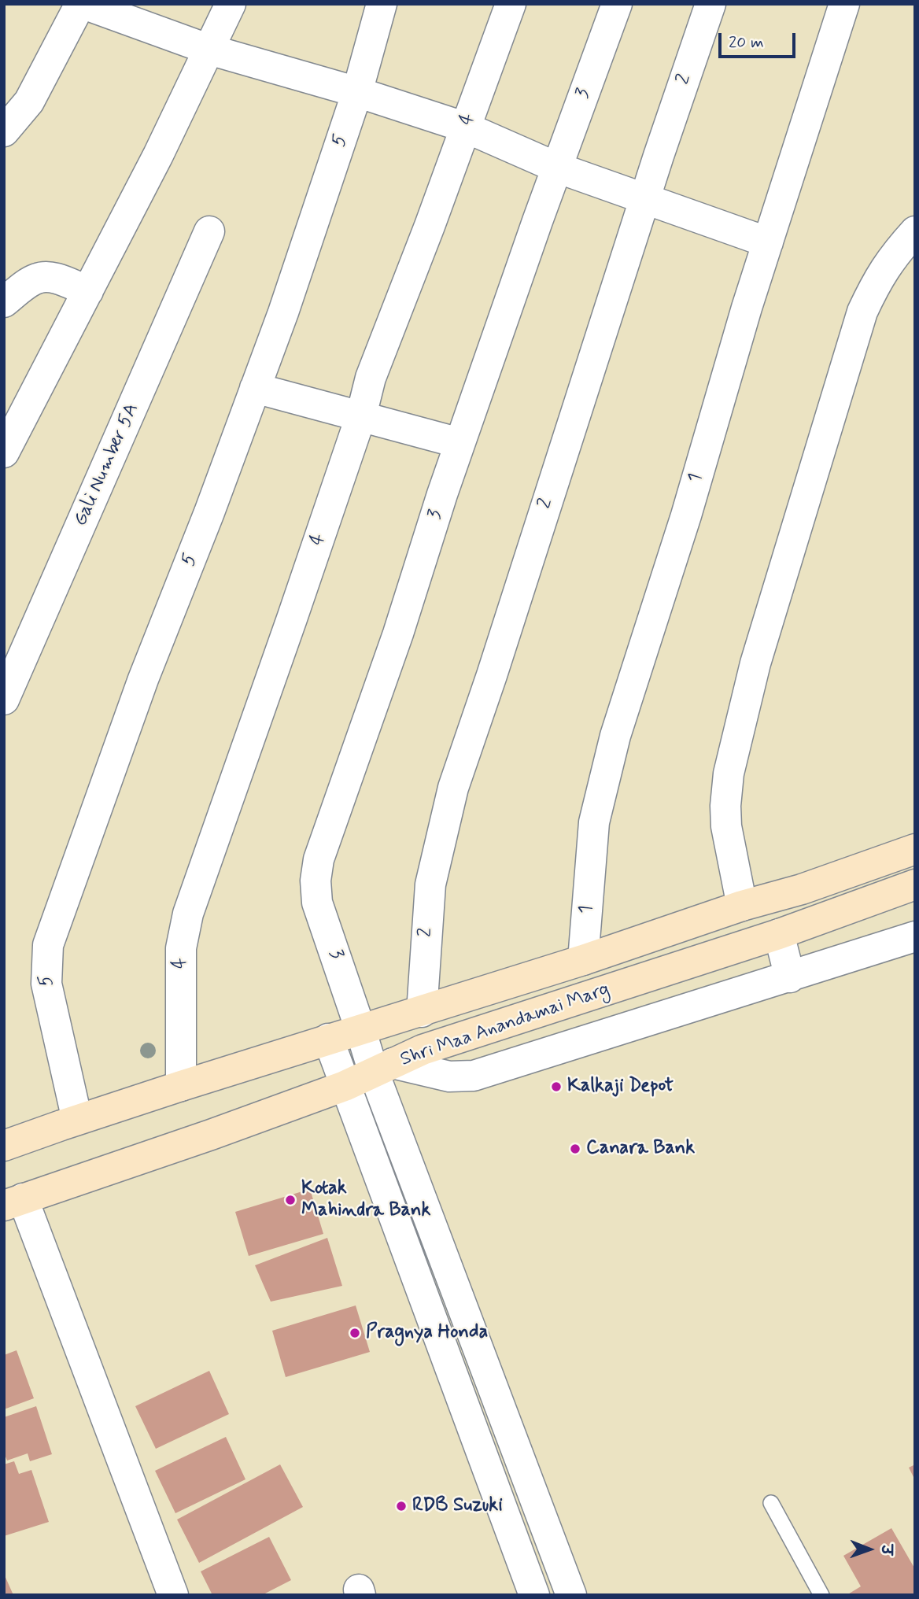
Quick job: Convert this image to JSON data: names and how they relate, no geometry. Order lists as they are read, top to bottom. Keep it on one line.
{"streets":{"main road":["Shri Maa Anandamai Marg"],"street":["2","3","4","5","Gali Number 5A","1"]},"crossings":[["2","Shri Maa Anandamai Marg"],["3","Shri Maa Anandamai Marg"],["4","Shri Maa Anandamai Marg"],["5","Shri Maa Anandamai Marg"],["1","Shri Maa Anandamai Marg"]],"places":["Kalkaji Depot","Canara Bank","Kotak Mahindra Bank","Pragnya Honda","RDB Suzuki"],"scale_bar":"20 m","north":"right"}
